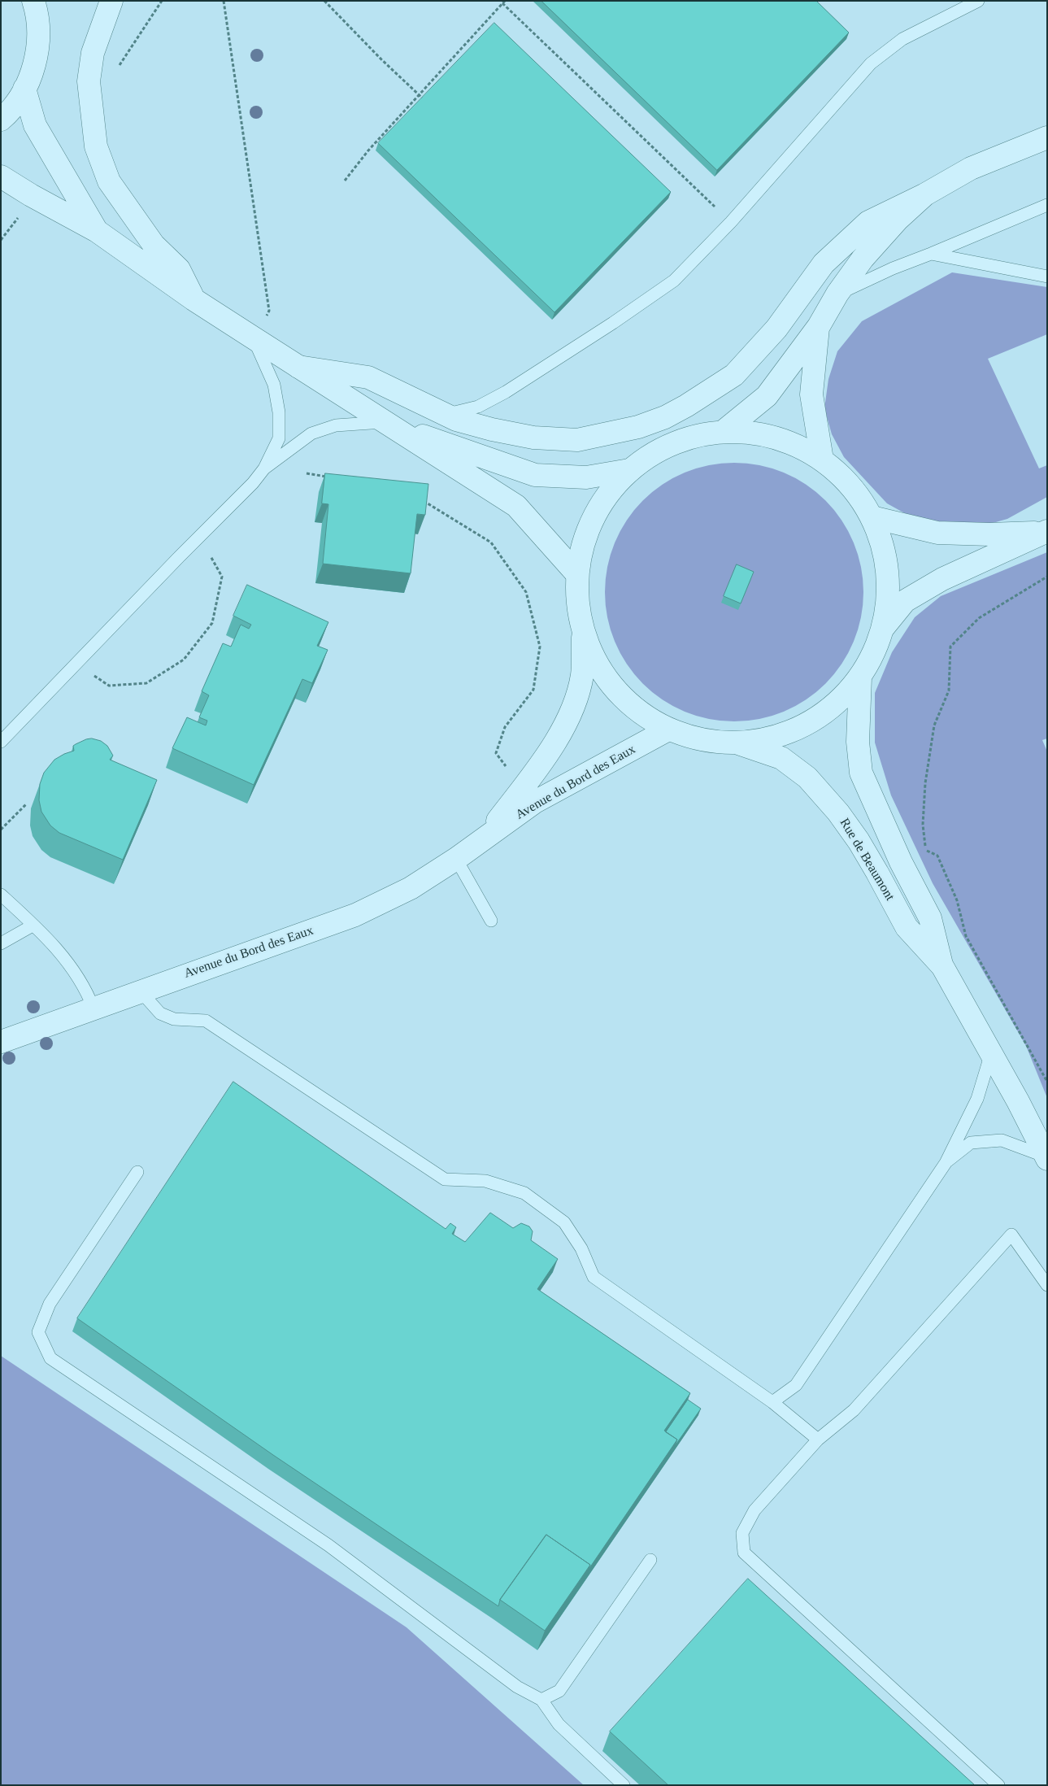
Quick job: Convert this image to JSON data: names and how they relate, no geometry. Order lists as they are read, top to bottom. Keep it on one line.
{"streets":{"street":["Avenue du Bord des Eaux","Rue de Beaumont"]}}
